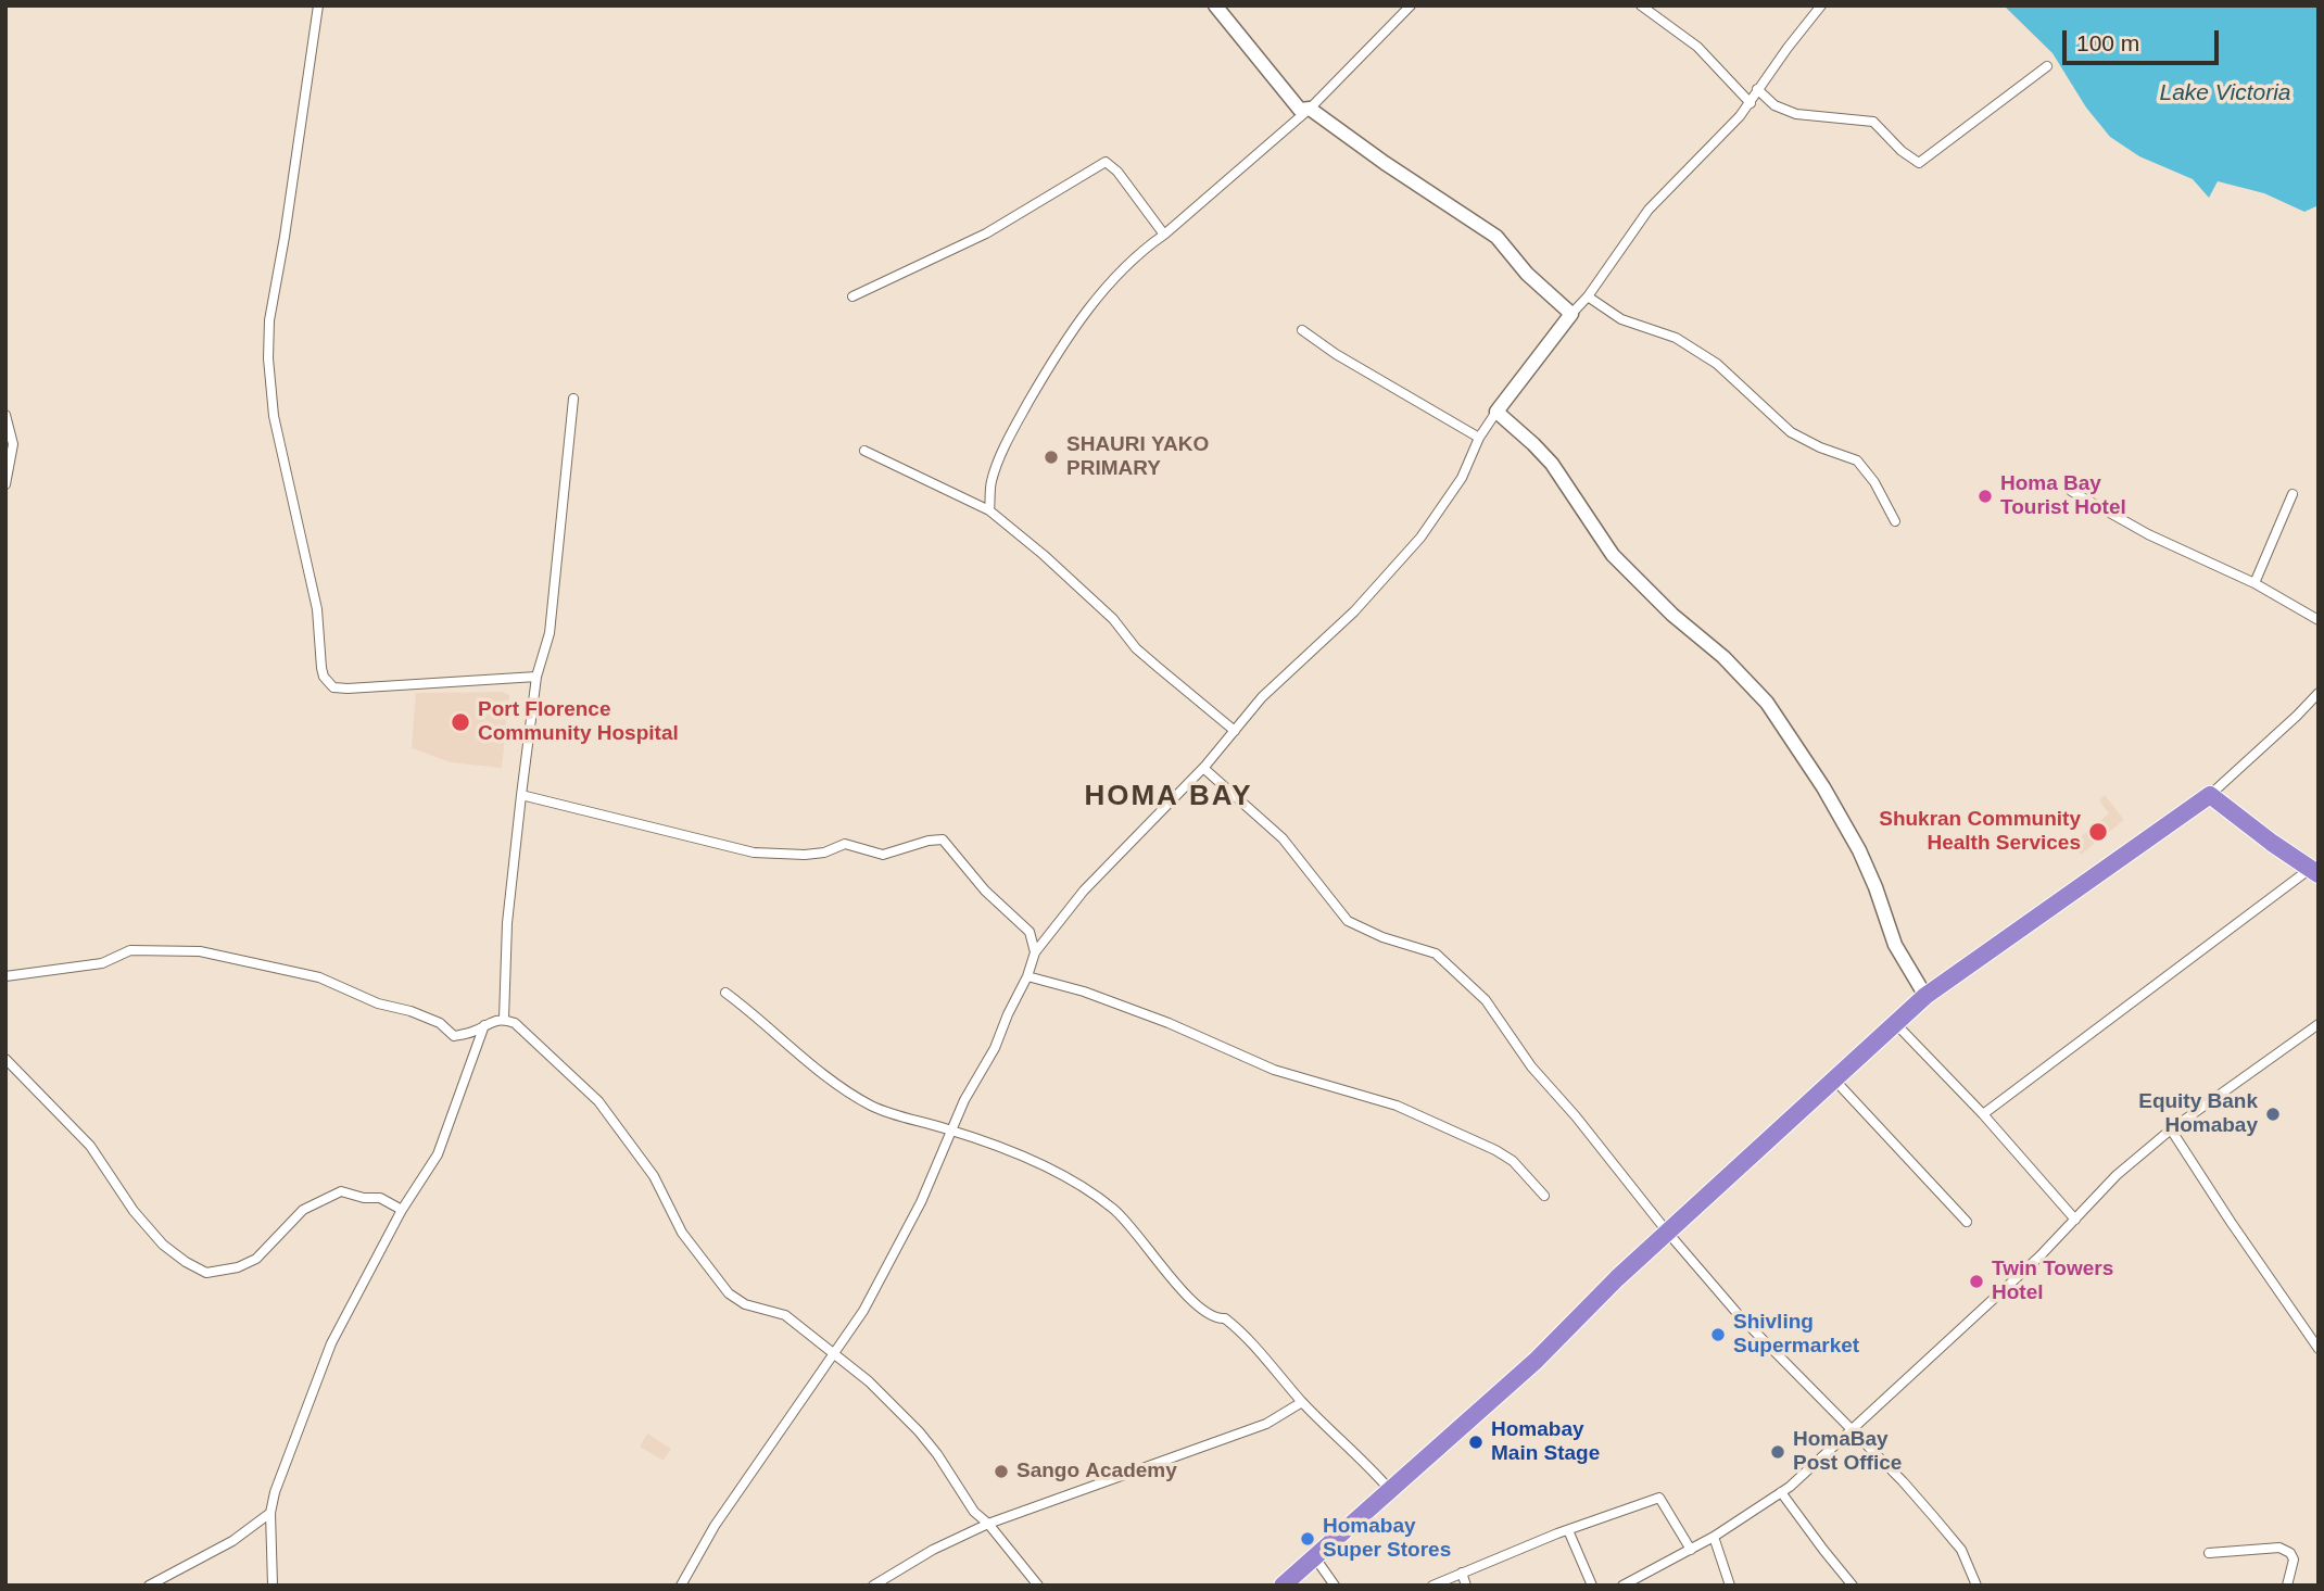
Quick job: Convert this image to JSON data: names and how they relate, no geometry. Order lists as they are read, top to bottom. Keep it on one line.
{"districts":["HOMA BAY"],"water":["Lake Victoria"],"places":["SHAURI YAKO PRIMARY","Homa Bay Tourist Hotel","Port Florence Community Hospital","Shukran Community Health Services","Equity Bank Homabay","Twin Towers Hotel","Shivling Supermarket","Homabay Main Stage","HomaBay Post Office","Sango Academy","Homabay Super Stores"],"scale_bar":"100 m"}
